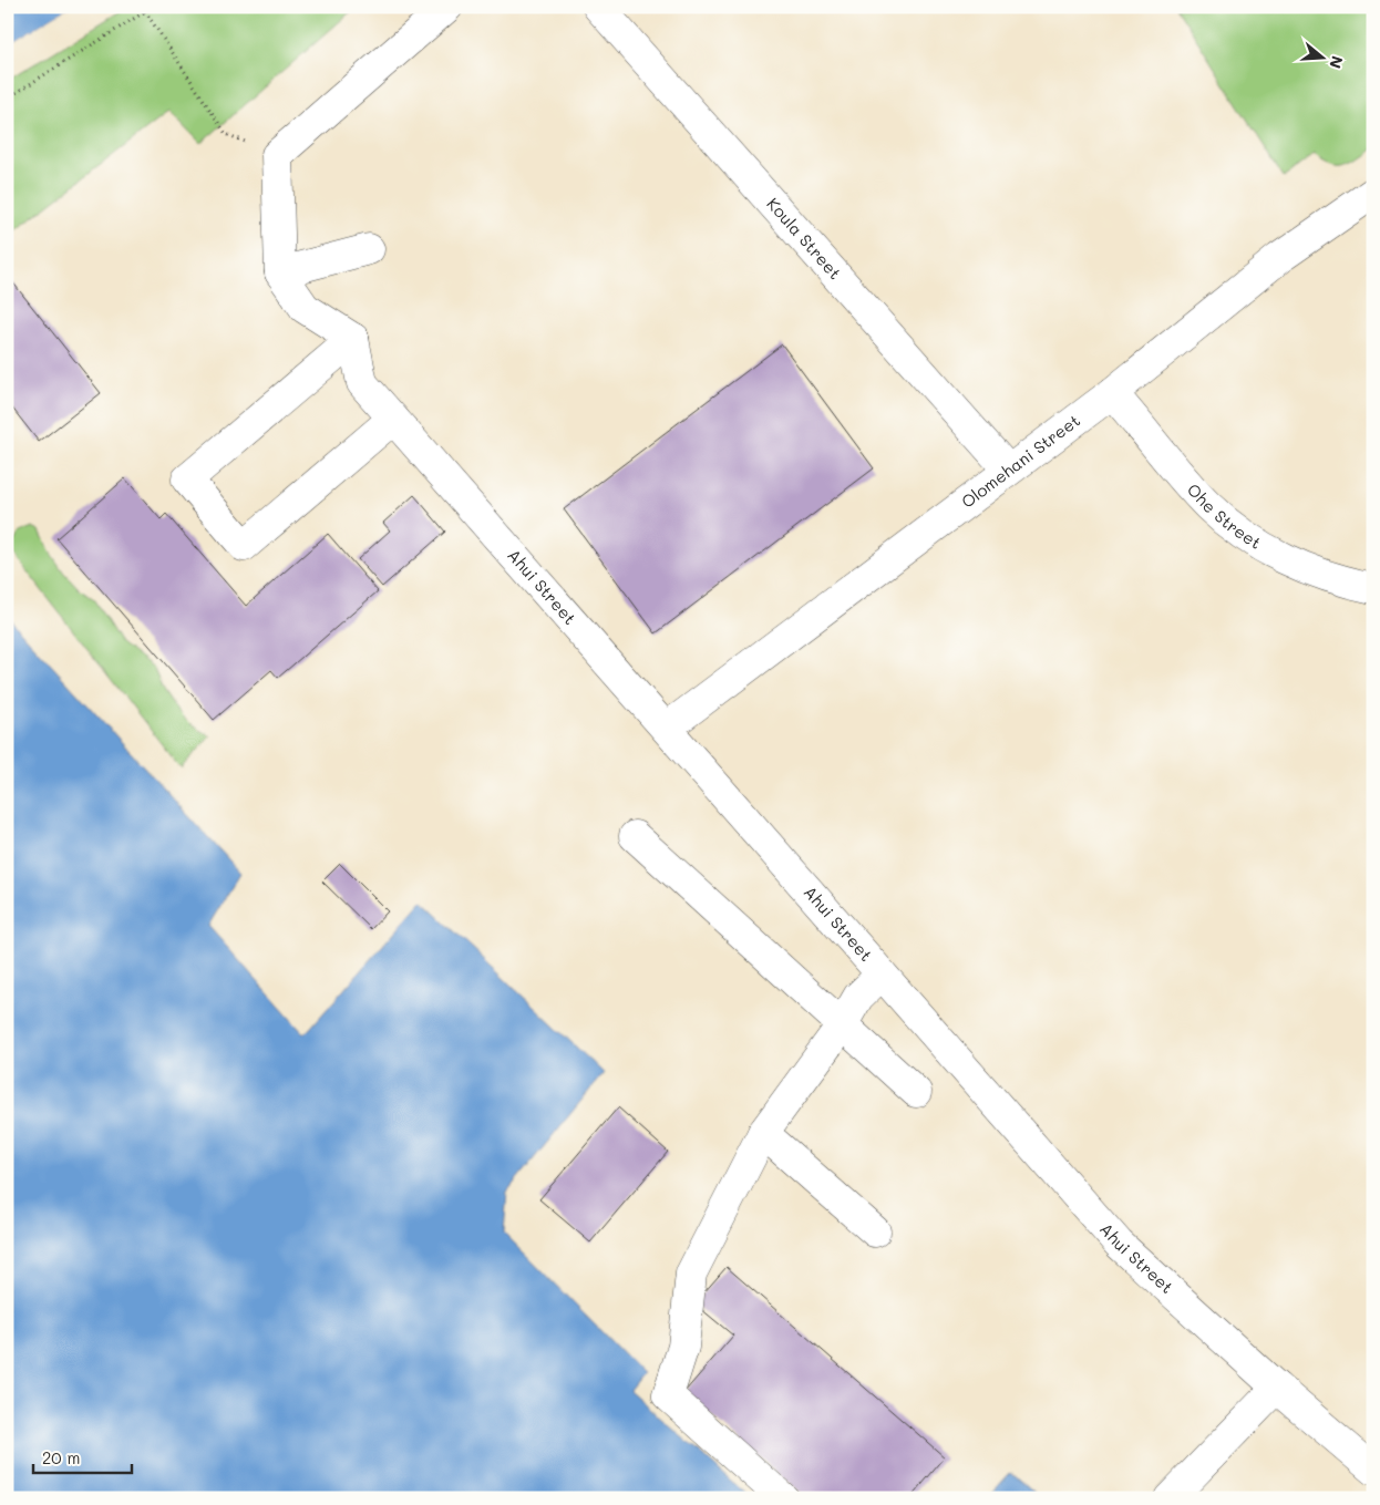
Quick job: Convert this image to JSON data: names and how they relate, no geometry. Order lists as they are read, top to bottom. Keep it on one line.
{"streets":{"street":["Koula Street","Olomehani Street","Ohe Street","Ahui Street"]},"crossings":[["Koula Street","Olomehani Street"],["Olomehani Street","Ohe Street"],["Olomehani Street","Ahui Street"]],"scale_bar":"20 m","north":"right"}
